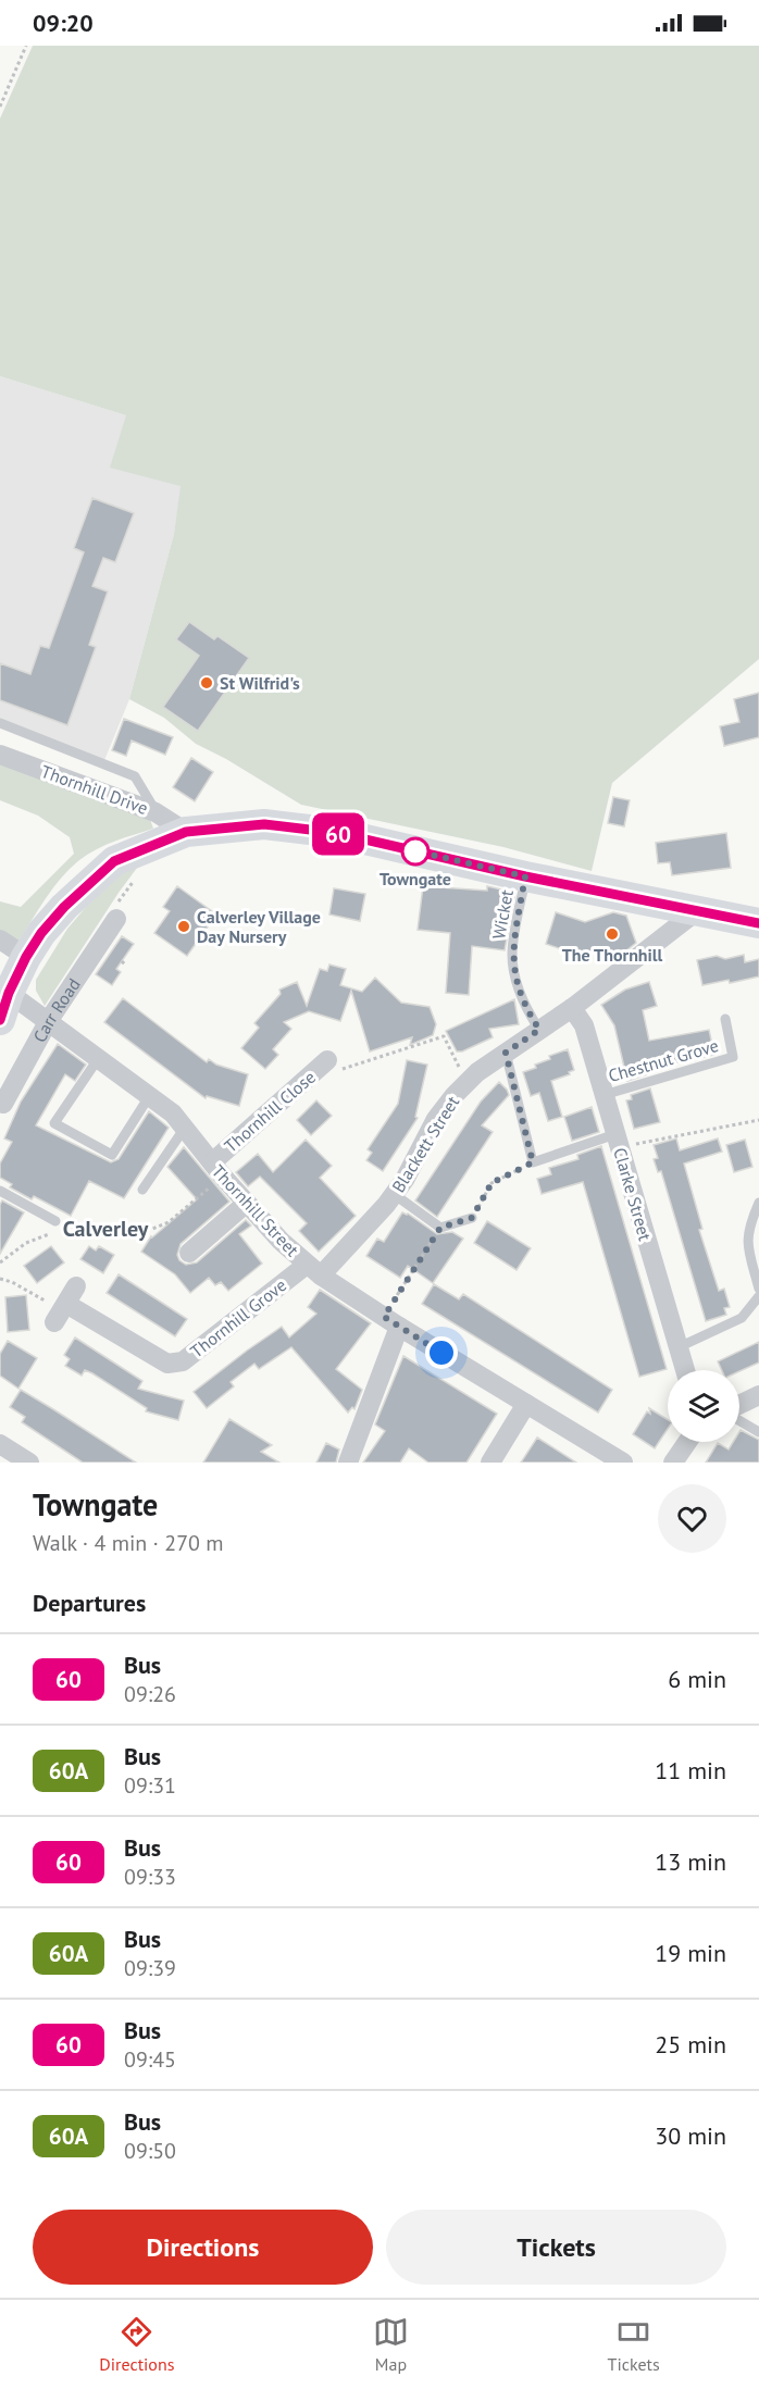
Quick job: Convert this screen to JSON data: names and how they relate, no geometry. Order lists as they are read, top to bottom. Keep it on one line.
{"streets":{"street":["Thornhill Drive","Carr Road","Thornhill Close","Blackett Street","Clarke Street","Thornhill Street","Thornhill Grove"],"lane":["Wicket","Chestnut Grove"]},"crossings":[["Wicket","Blackett Street"],["Carr Road","Thornhill Street"],["Chestnut Grove","Clarke Street"],["Thornhill Close","Thornhill Street"],["Blackett Street","Clarke Street"],["Blackett Street","Thornhill Street"],["Blackett Street","Thornhill Grove"],["Thornhill Street","Thornhill Grove"]],"districts":["Calverley"],"places":["St Wilfrid's","Towngate","Calverley Village Day Nursery","The Thornhill"],"lines":["bus line 60"],"page":{"status":"09:20","on_map":"60","heading":[["Towngate","Walk · 4 min · 270 m"],"Departures"],"list":[{"mark":"60","name":"Bus","note":"09:26","value":"6 min"},{"mark":"60A","name":"Bus","note":"09:31","value":"11 min"},{"mark":"60","name":"Bus","note":"09:33","value":"13 min"},{"mark":"60A","name":"Bus","note":"09:39","value":"19 min"},{"mark":"60","name":"Bus","note":"09:45","value":"25 min"},{"mark":"60A","name":"Bus","note":"09:50","value":"30 min"}],"buttons":["Directions","Tickets"],"tabs":["Directions","Map","Tickets"]}}
